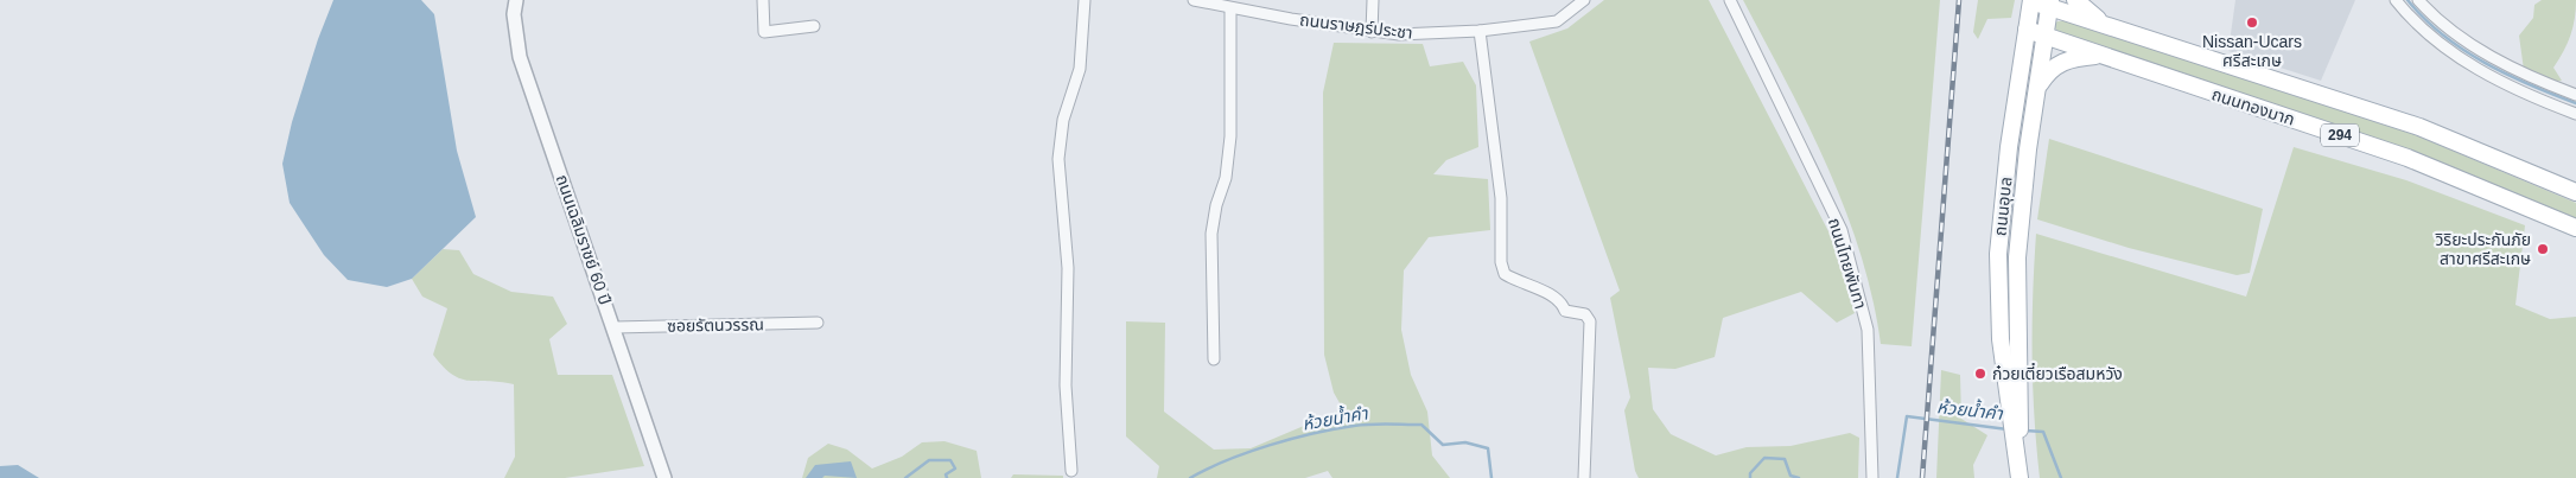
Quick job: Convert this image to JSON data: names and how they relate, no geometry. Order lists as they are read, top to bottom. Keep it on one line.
{"streets":{"main road":["ถนนทองมาก","294","ถนนอุบล"],"street":["ถนนราษฎร์ประชา","ถนนเฉลิมราชย์ 60 ปี","ถนนไทยพันทา","ซอยรัตนวรรณ"]},"crossings":[["ถนนทองมาก","ถนนอุบล"],["ถนนเฉลิมราชย์ 60 ปี","ซอยรัตนวรรณ"]],"water":["ห้วยน้ำคำ"],"places":["Nissan-Ucars ศรีสะเกษ","วิริยะประกันภัย สาขาศรีสะเกษ","ก๋วยเตี๋ยวเรือสมหวัง"]}
